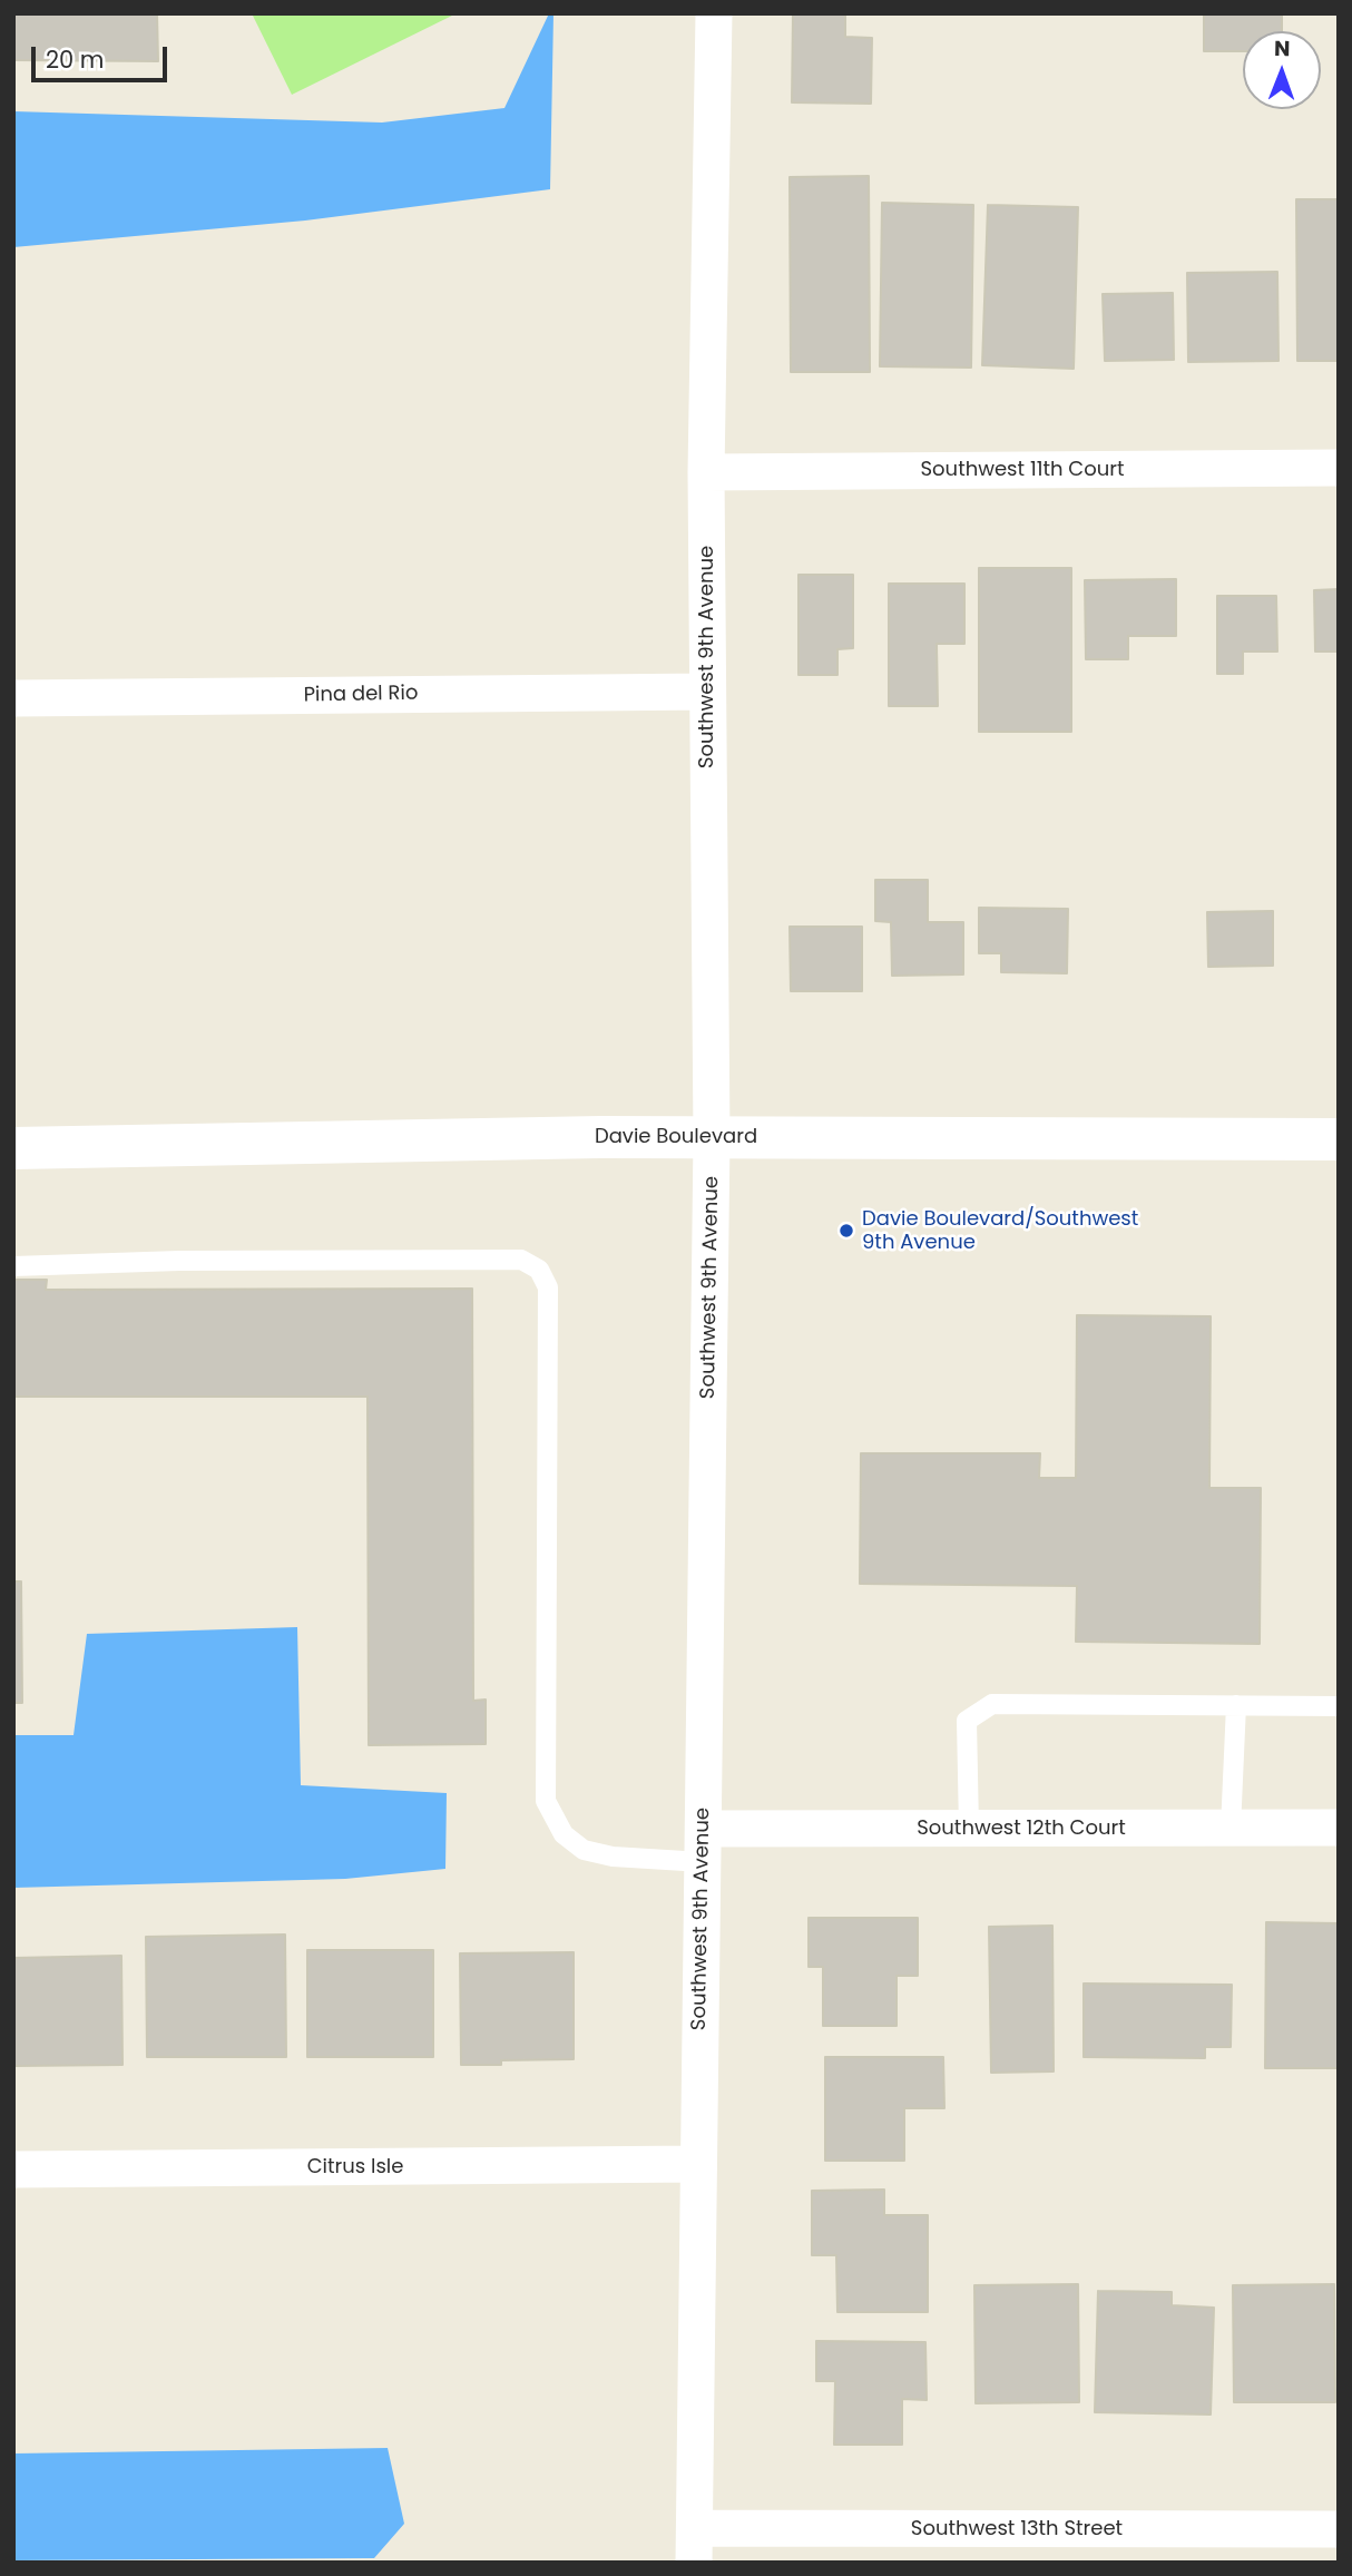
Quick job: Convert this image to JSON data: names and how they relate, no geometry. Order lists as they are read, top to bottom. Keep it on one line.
{"streets":{"main road":["Davie Boulevard"],"street":["Southwest 11th Court","Southwest 9th Avenue","Pina del Rio","Southwest 12th Court","Citrus Isle","Southwest 13th Street"]},"crossings":[["Southwest 11th Court","Southwest 9th Avenue"],["Southwest 9th Avenue","Pina del Rio"],["Southwest 9th Avenue","Davie Boulevard"],["Southwest 9th Avenue","Southwest 12th Court"],["Southwest 9th Avenue","Citrus Isle"],["Southwest 9th Avenue","Southwest 13th Street"]],"places":["Davie Boulevard/Southwest 9th Avenue"],"scale_bar":"20 m","north":"top"}
